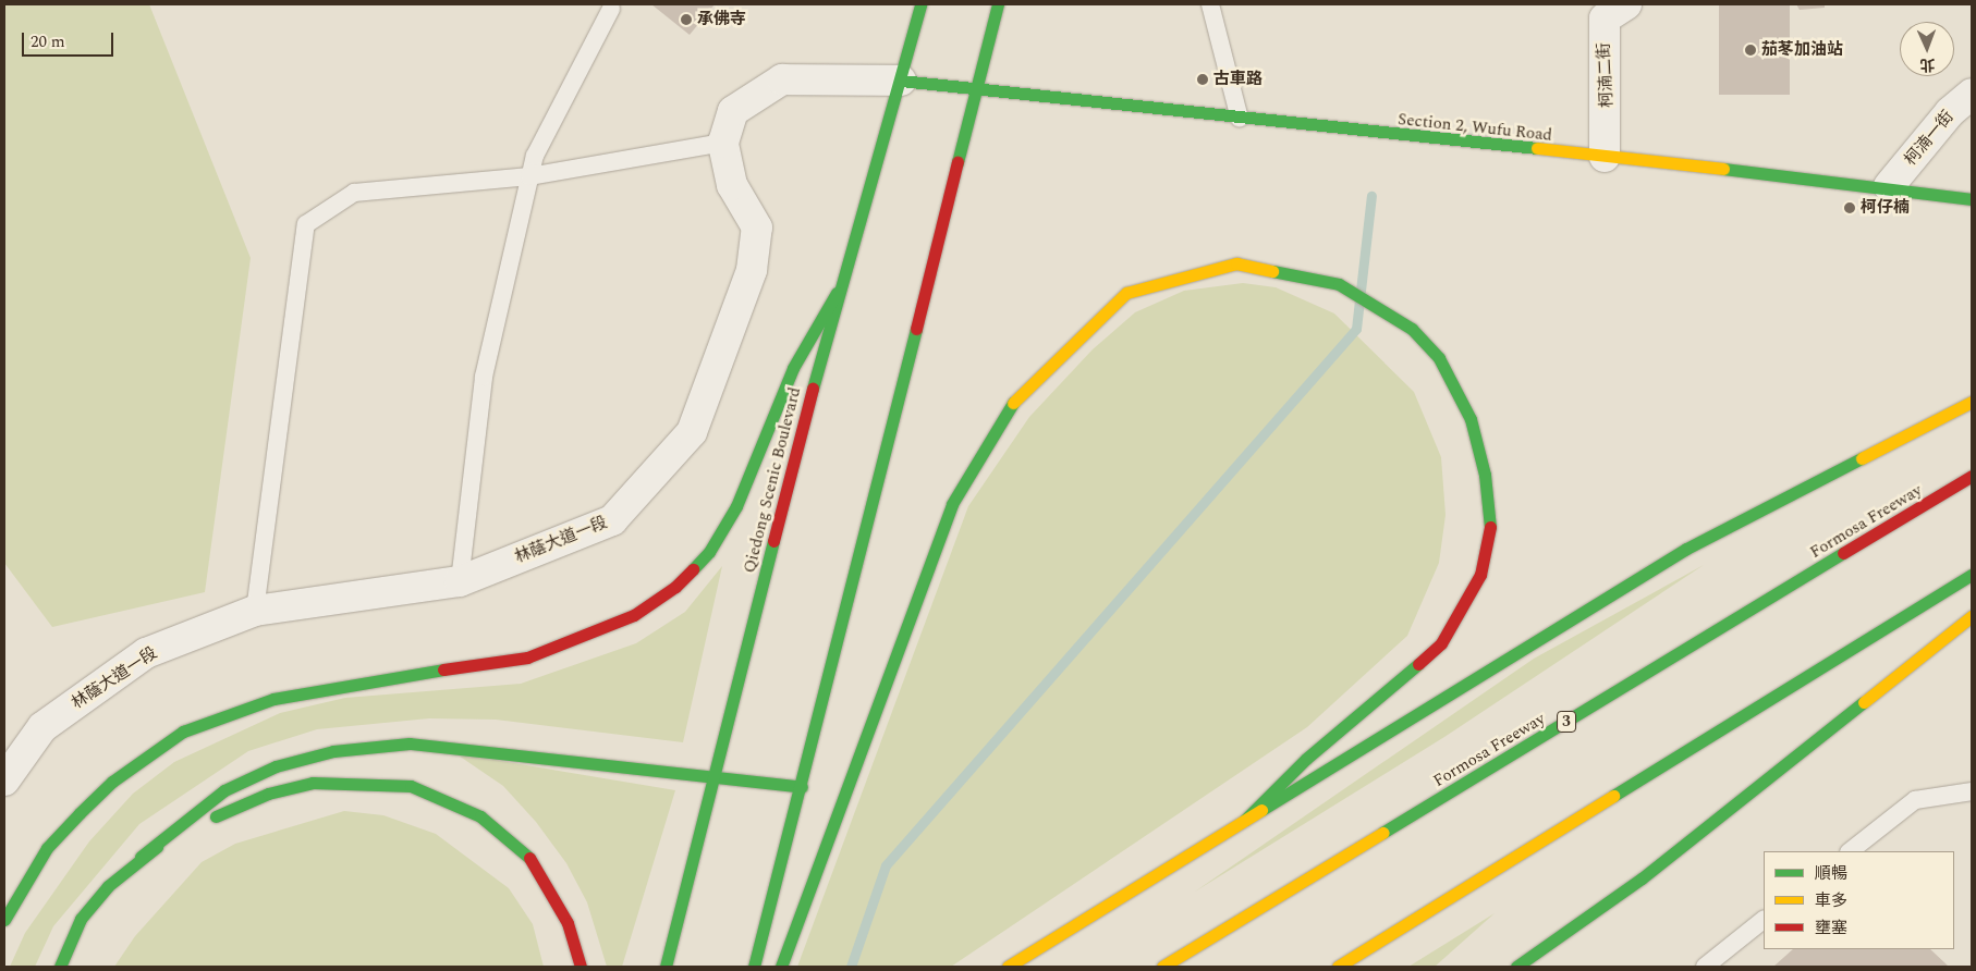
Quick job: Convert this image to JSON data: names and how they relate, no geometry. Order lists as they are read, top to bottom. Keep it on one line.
{"streets":{"main road":["Section 2, Wufu Road","Qiedong Scenic Boulevard","Formosa Freeway","3"],"street":["柯湳二街","柯湳一街","林蔭大道一段"]},"crossings":[["柯湳二街","Section 2, Wufu Road"],["Section 2, Wufu Road","柯湳一街"],["Section 2, Wufu Road","Qiedong Scenic Boulevard"],["Section 2, Wufu Road","林蔭大道一段"],["Qiedong Scenic Boulevard","林蔭大道一段"]],"places":["承佛寺","茄苳加油站","古車路","柯仔楠"],"legend":["順暢","車多","壅塞"],"scale_bar":"20 m","north":"bottom"}
